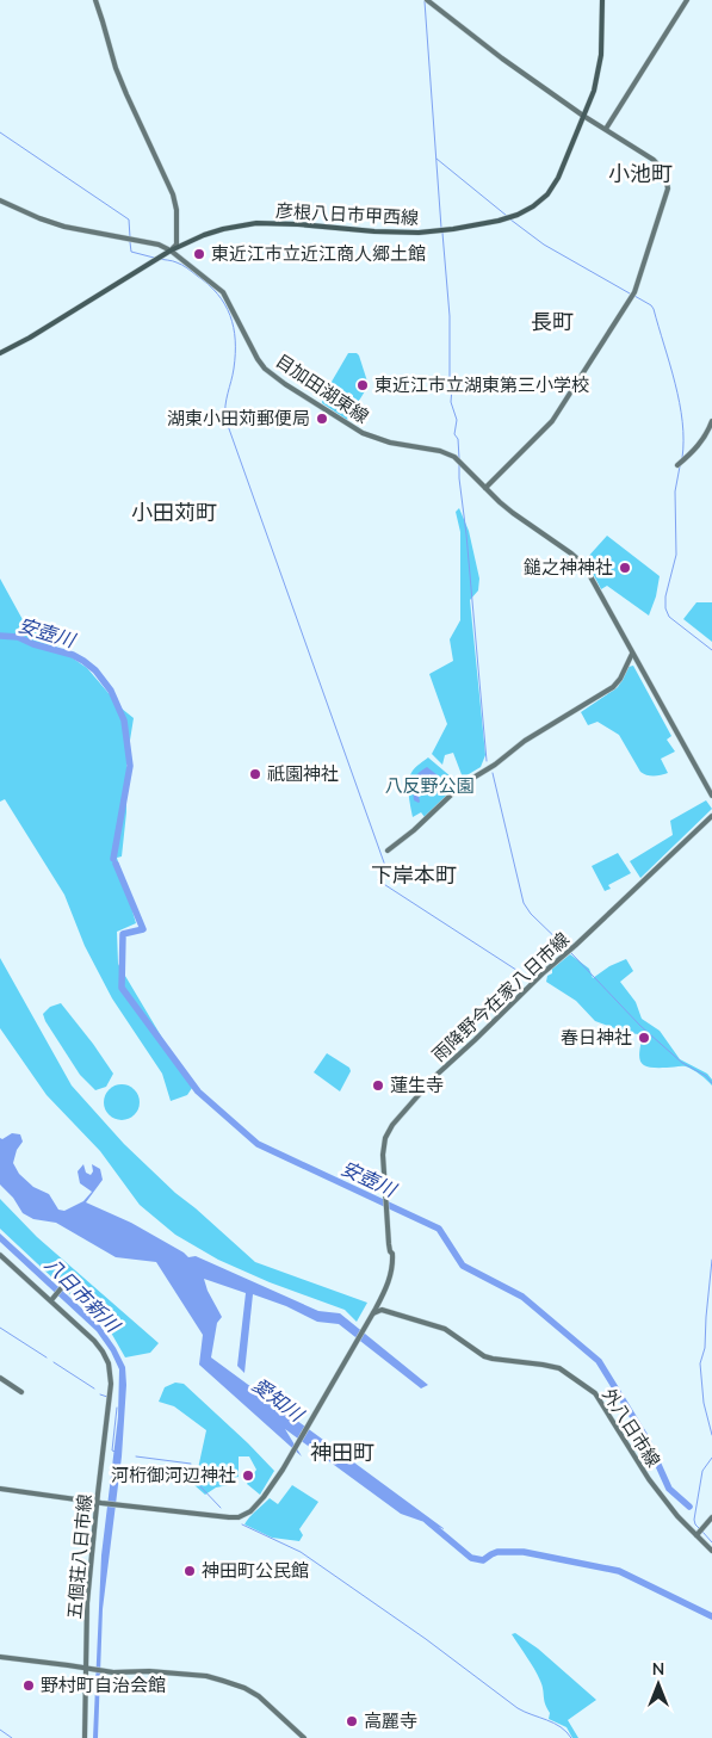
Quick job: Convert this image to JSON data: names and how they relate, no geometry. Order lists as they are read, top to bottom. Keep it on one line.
{"streets":{"main road":["彦根八日市甲西線","目加田湖東線","雨降野今在家八日市線","外八日市線","五個荘八日市線"]},"crossings":[["彦根八日市甲西線","目加田湖東線"],["雨降野今在家八日市線","外八日市線"],["雨降野今在家八日市線","五個荘八日市線"]],"districts":["小池町","長町","小田苅町","下岸本町","神田町"],"water":["安壺川","八日市新川","愛知川"],"parks":["八反野公園"],"places":["東近江市立近江商人郷土館","東近江市立湖東第三小学校","湖東小田苅郵便局","鎚之神神社","祇園神社","春日神社","蓮生寺","河桁御河辺神社","神田町公民館","野村町自治会館","高麗寺"],"north":"top"}
